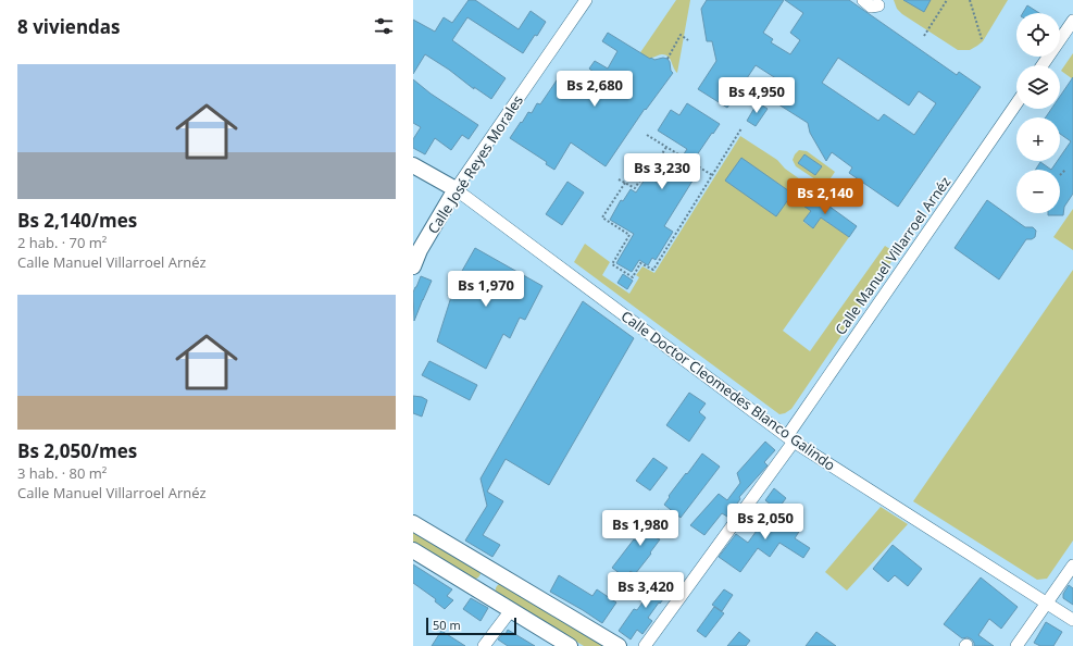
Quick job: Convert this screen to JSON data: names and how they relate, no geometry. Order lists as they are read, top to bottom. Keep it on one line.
{"streets":{"main road":["Calle José Reyes Morales","Calle Doctor Cleomedes Blanco Galindo"],"street":["Calle Manuel Villarroel Arnéz"]},"crossings":[["Calle José Reyes Morales","Calle Doctor Cleomedes Blanco Galindo"],["Calle Manuel Villarroel Arnéz","Calle Doctor Cleomedes Blanco Galindo"]],"scale_bar":"50 m","page":{"heading":"8 viviendas","map_buttons":["+","−"],"list":[{"name":"Bs 2,140/mes","note":"2 hab. · 70 m² · Calle Manuel Villarroel Arnéz"},{"name":"Bs 2,050/mes","note":"3 hab. · 80 m² · Calle Manuel Villarroel Arnéz"}],"price":["Bs 2,680","Bs 4,950","Bs 3,230","Bs 2,140","Bs 1,970","Bs 2,050","Bs 1,980","Bs 3,420"],"scale":"50 m"}}
